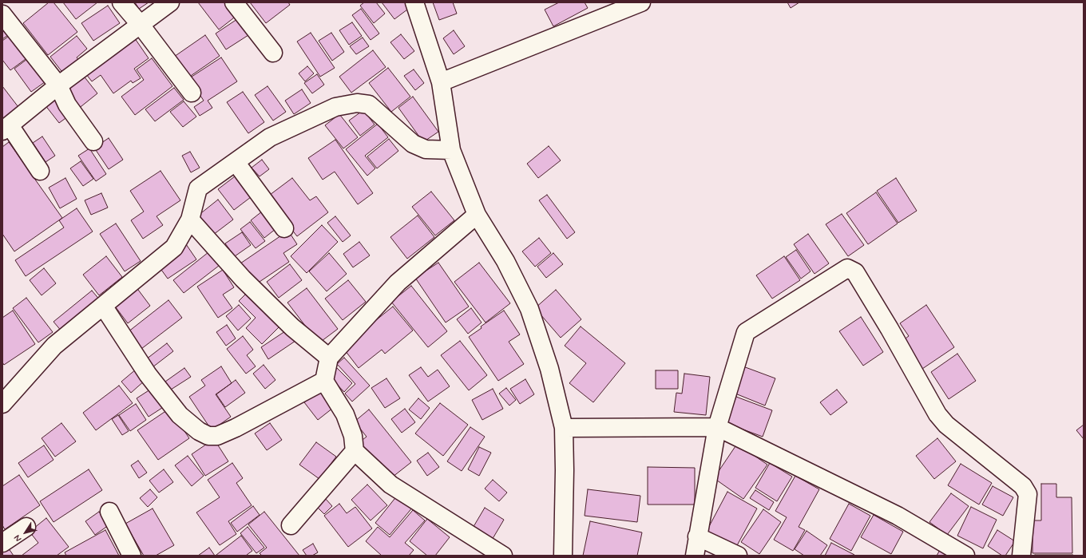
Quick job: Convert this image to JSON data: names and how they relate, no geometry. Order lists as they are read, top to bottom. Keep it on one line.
{"north":"bottom left"}
